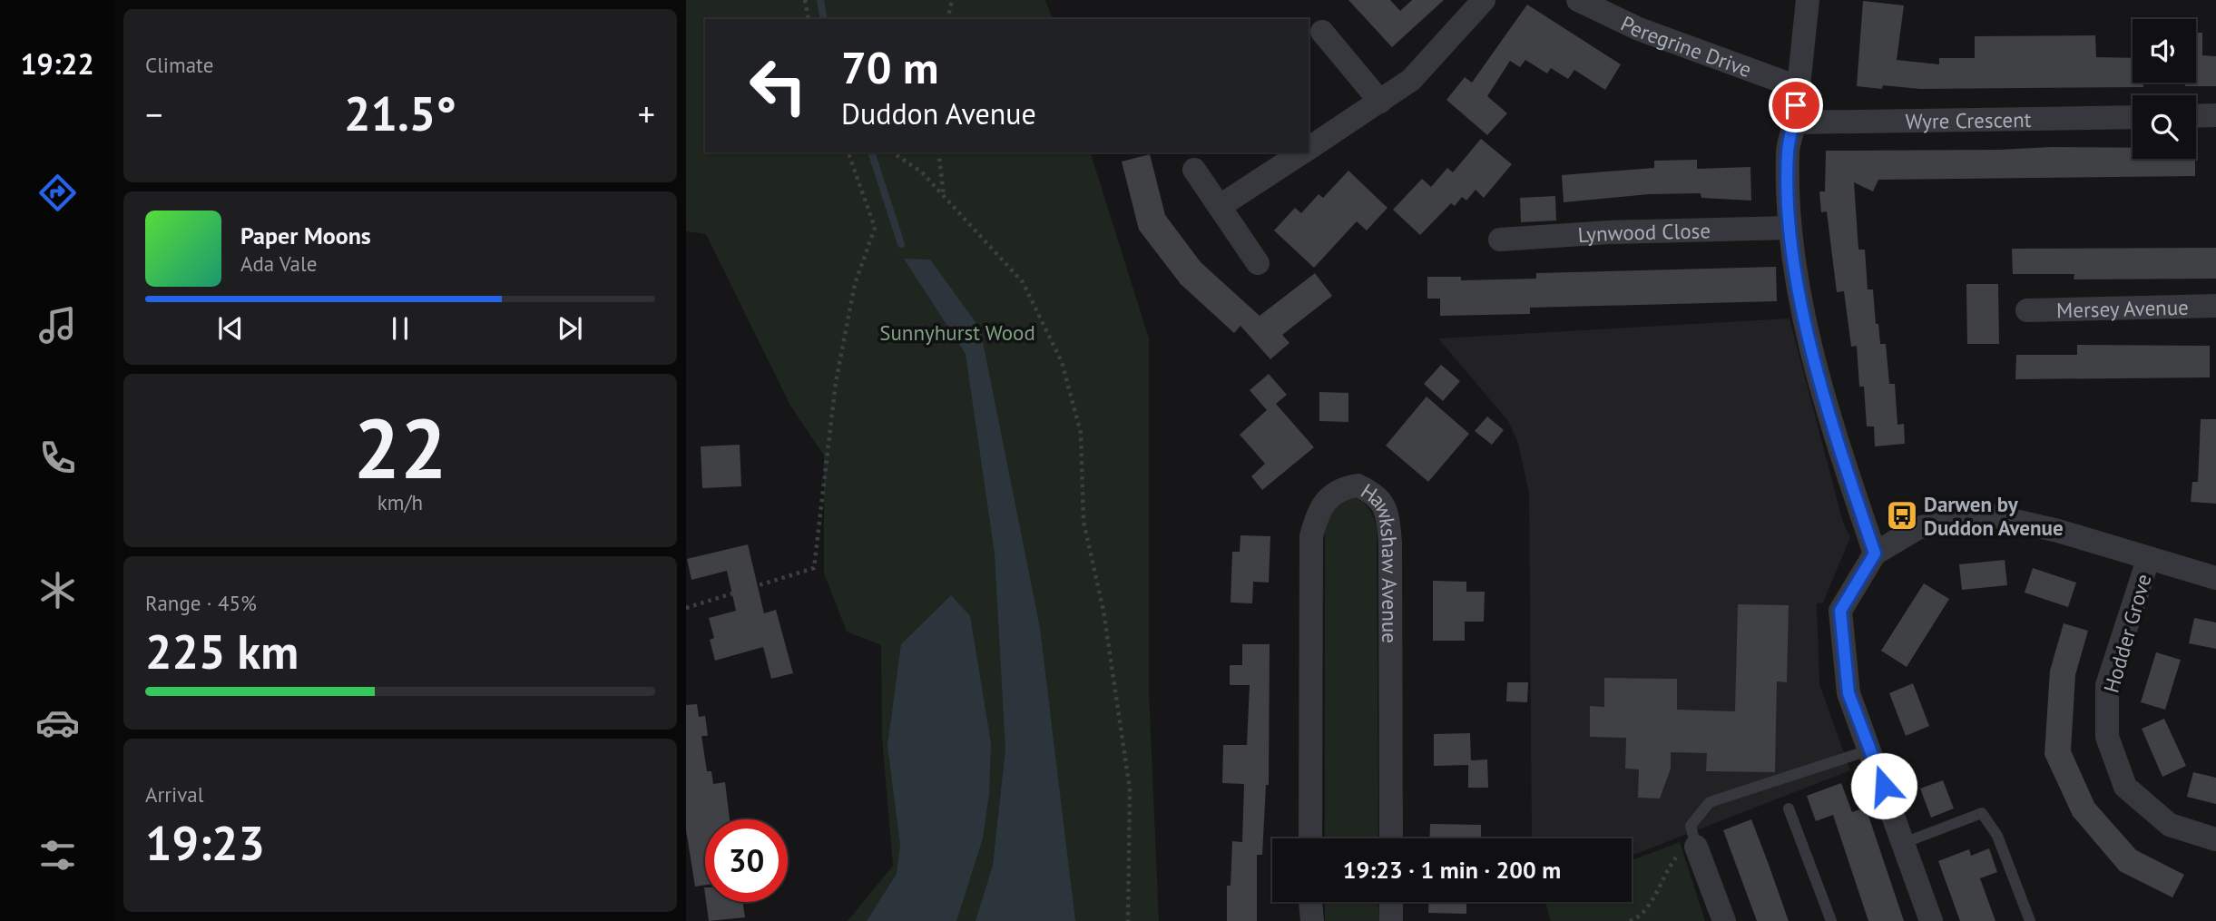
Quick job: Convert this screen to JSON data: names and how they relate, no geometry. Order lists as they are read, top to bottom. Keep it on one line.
{"streets":{"street":["Peregrine Drive","Wyre Crescent","Lynwood Close","Mersey Avenue","Hawkshaw Avenue","Hodder Grove"]},"parks":["Sunnyhurst Wood"],"places":{"bus stop":["Darwen by Duddon Avenue"]},"page":{"tabs":"19:22","tile":["Climate",["22","km/h"],["Range · 45%","225 km"],["Arrival","19:23"]],"turn":["70 m","Duddon Avenue"],"heat":["−","21.5°","+"],"song":["Paper Moons","Ada Vale"],"limit":"30","trip":"19:23 · 1 min · 200 m"}}
